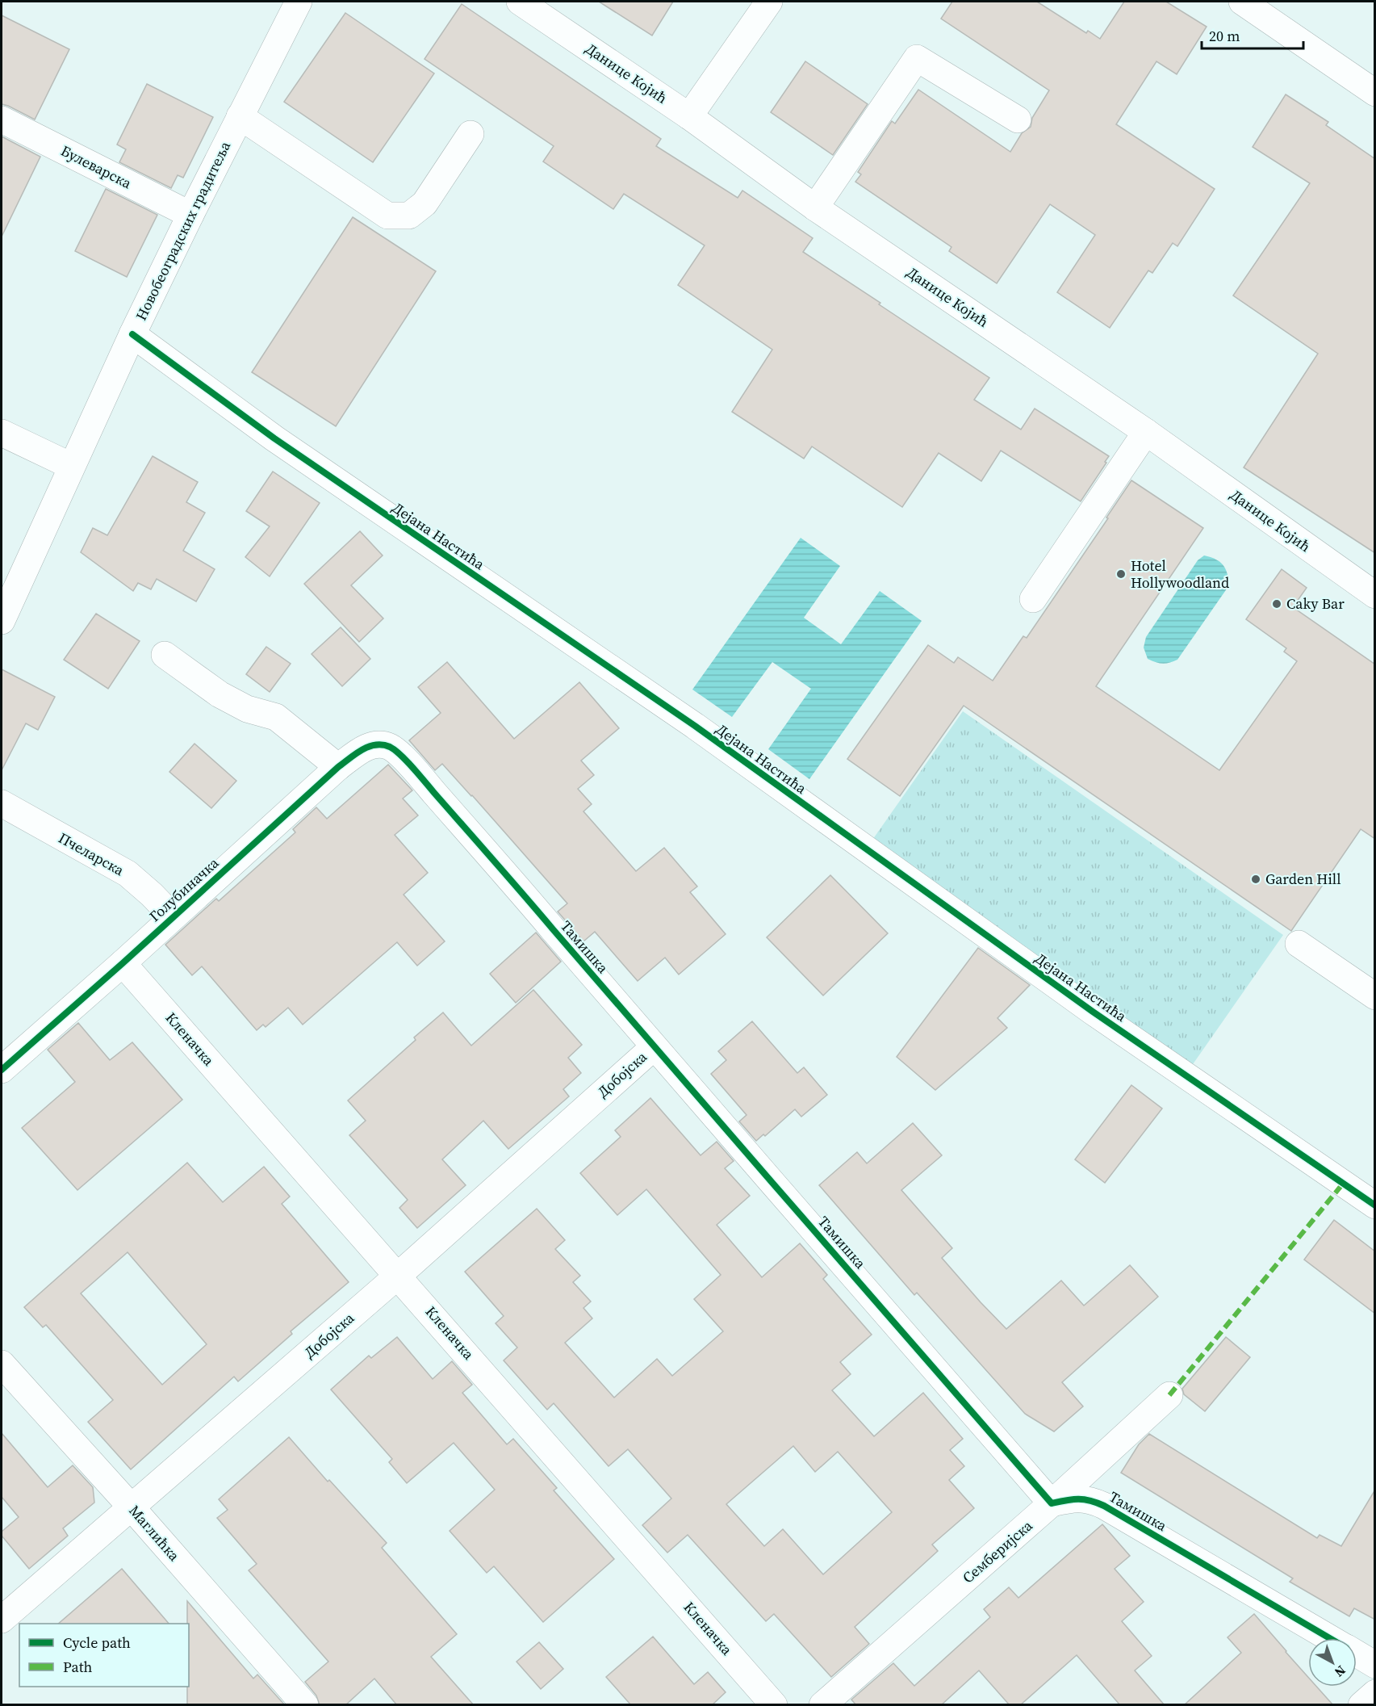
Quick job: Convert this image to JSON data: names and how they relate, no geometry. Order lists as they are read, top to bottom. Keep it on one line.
{"streets":{"street":["Данице Којић","Булеварска","Новобеоградских градитеља","Дејана Настића","Пчеларска","Голубиначка","Тамишка","Кленачка","Добојска","Маглићка","Семберијска"]},"crossings":[["Булеварска","Новобеоградских градитеља"],["Новобеоградских градитеља","Дејана Настића"],["Пчеларска","Голубиначка"],["Голубиначка","Тамишка"],["Голубиначка","Кленачка"],["Тамишка","Добојска"],["Тамишка","Семберијска"],["Кленачка","Добојска"],["Добојска","Маглићка"]],"places":["Hotel Hollywoodland","Caky Bar","Garden Hill"],"legend":["Cycle path","Path"],"scale_bar":"20 m","north":"bottom right"}
